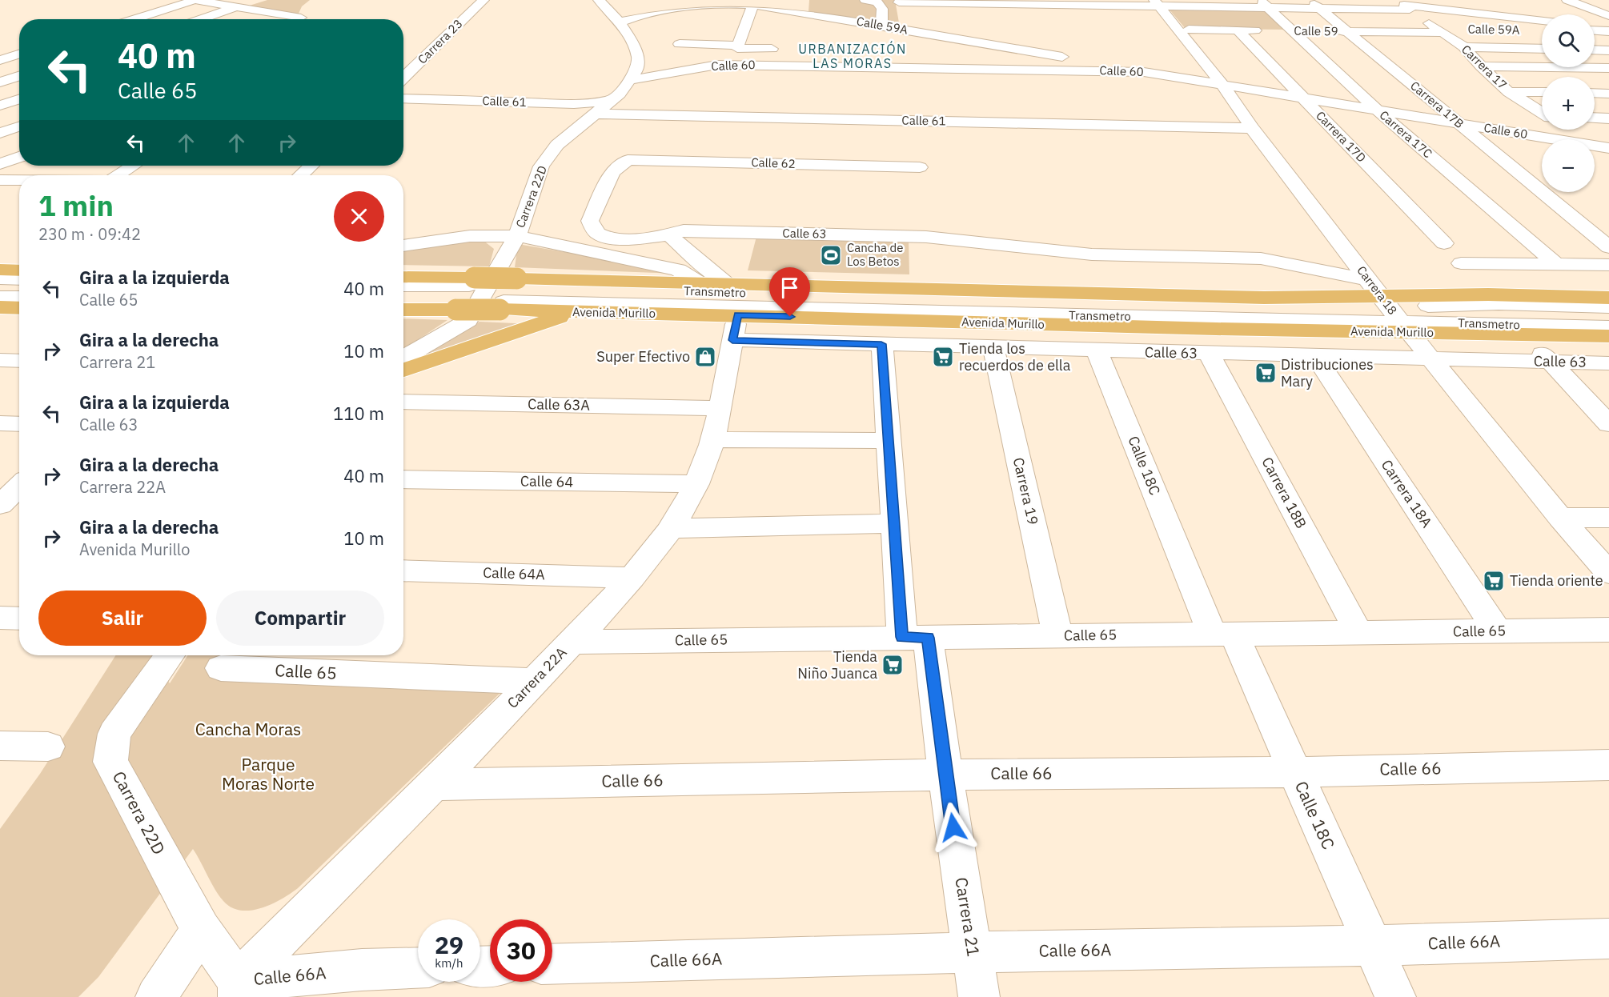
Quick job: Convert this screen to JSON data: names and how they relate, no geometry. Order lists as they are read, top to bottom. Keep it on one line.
{"streets":{"main road":["Avenida Murillo"],"street":["Calle 59A","Calle 59","Carrera 23","Calle 60","Carrera 17","Calle 61","Carrera 17B","Carrera 17C","Carrera 17D","Calle 62","Carrera 22D","Calle 63","Carrera 18","Transmetro","Calle 63A","Calle 18C","Calle 64","Carrera 19","Carrera 18B","Carrera 18A","Calle 64A","Calle 65","Carrera 22A","Calle 66","Carrera 21","Calle 66A"]},"crossings":[["Calle 59A","Calle 59"],["Calle 59A","Calle 60"],["Calle 59A","Carrera 17"],["Calle 59A","Carrera 22D"],["Calle 59","Carrera 17"],["Calle 59","Carrera 17B"],["Calle 59","Carrera 17C"],["Calle 59","Carrera 17D"],["Calle 60","Carrera 17B"],["Calle 60","Carrera 17C"],["Calle 60","Carrera 17D"],["Calle 60","Carrera 22D"],["Calle 60","Carrera 18"],["Calle 61","Carrera 22D"],["Calle 61","Carrera 18"],["Calle 62","Calle 63"],["Carrera 22D","Carrera 22A"],["Carrera 22D","Calle 66A"],["Calle 63","Carrera 18"],["Calle 63","Avenida Murillo"],["Calle 63","Calle 18C"],["Calle 63","Carrera 19"],["Calle 63","Carrera 18B"],["Calle 63","Carrera 18A"],["Calle 63","Carrera 22A"],["Calle 63","Carrera 21"],["Carrera 18","Transmetro"],["Carrera 18","Avenida Murillo"],["Transmetro","Avenida Murillo"],["Avenida Murillo","Carrera 22A"],["Calle 63A","Carrera 22A"],["Calle 18C","Calle 65"],["Calle 18C","Calle 66"],["Calle 18C","Calle 66A"],["Calle 64","Carrera 22A"],["Carrera 19","Calle 65"],["Carrera 18B","Calle 65"],["Carrera 18A","Calle 65"],["Calle 64A","Carrera 22A"],["Calle 65","Carrera 22A"],["Calle 65","Carrera 21"],["Carrera 22A","Calle 66"],["Carrera 22A","Calle 66A"],["Calle 66","Carrera 21"],["Carrera 21","Calle 66A"]],"districts":["URBANIZACIÓN LAS MORAS"],"parks":["Cancha Moras","Parque Moras Norte"],"places":{"sports":["Cancha de Los Betos"],"shop":["Super Efectivo"],"supermarket":["Tienda los recuerdos de ella","Distribuciones Mary","Tienda oriente","Tienda Niño Juanca"]},"page":{"map_buttons":["+","−"],"turn":["40 m","Calle 65"],"heading":["1 min","230 m · 09:42"],"list":[{"name":"Gira a la izquierda","note":"Calle 65","value":"40 m"},{"name":"Gira a la derecha","note":"Carrera 21","value":"10 m"},{"name":"Gira a la izquierda","note":"Calle 63","value":"110 m"},{"name":"Gira a la derecha","note":"Carrera 22A","value":"40 m"},{"name":"Gira a la derecha","note":"Avenida Murillo","value":"10 m"}],"buttons":["Salir","Compartir"],"speed":"29 km/h","limit":"30"}}
